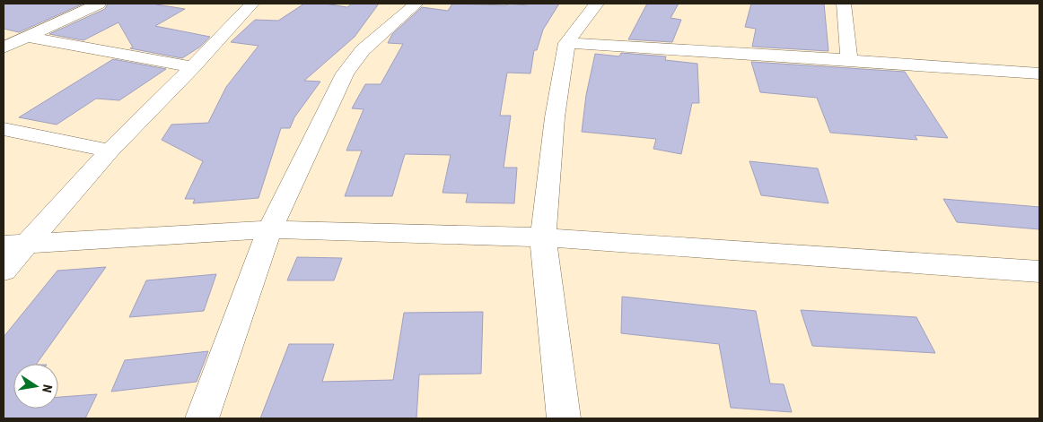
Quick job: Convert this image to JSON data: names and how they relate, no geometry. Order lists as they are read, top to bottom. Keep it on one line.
{"north":"right"}
